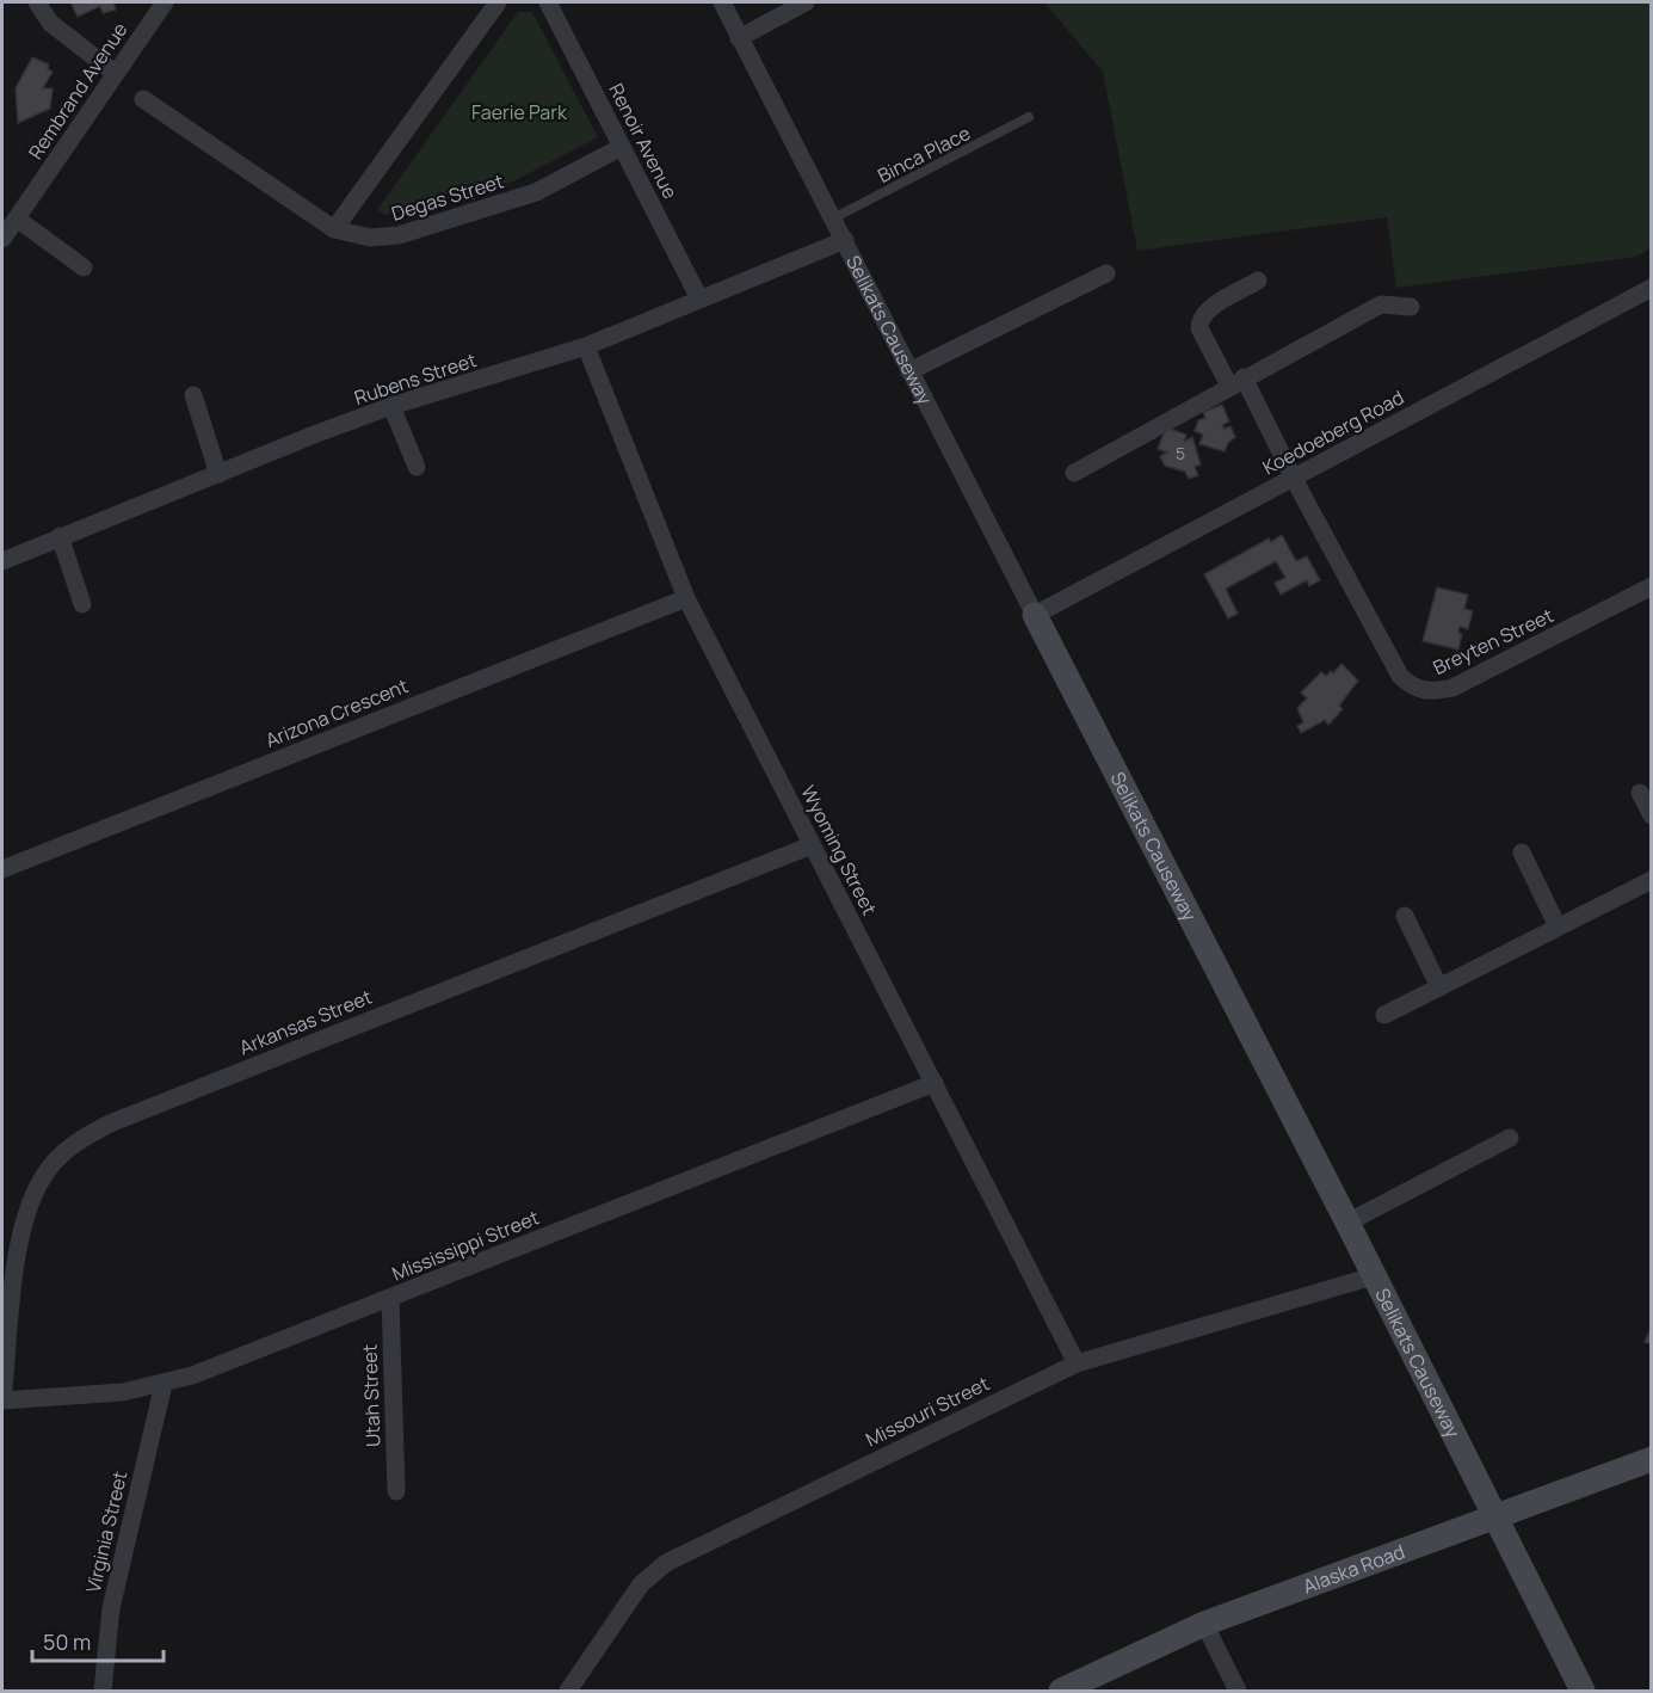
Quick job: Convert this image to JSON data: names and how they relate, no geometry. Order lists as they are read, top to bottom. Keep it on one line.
{"streets":{"street":["Rembrand Avenue","Renoir Avenue","Degas Street","Selikats Causeway","Rubens Street","Koedoeberg Road","Breyten Street","Arizona Crescent","Wyoming Street","Arkansas Street","Mississippi Street","Utah Street","Missouri Street","Virginia Street","Alaska Road"],"lane":["Binca Place"]},"crossings":[["Renoir Avenue","Degas Street"],["Renoir Avenue","Rubens Street"],["Binca Place","Selikats Causeway"],["Selikats Causeway","Rubens Street"],["Selikats Causeway","Koedoeberg Road"],["Selikats Causeway","Missouri Street"],["Selikats Causeway","Alaska Road"],["Rubens Street","Wyoming Street"],["Koedoeberg Road","Breyten Street"],["Arizona Crescent","Wyoming Street"],["Wyoming Street","Arkansas Street"],["Wyoming Street","Mississippi Street"],["Wyoming Street","Missouri Street"],["Arkansas Street","Mississippi Street"],["Mississippi Street","Utah Street"],["Mississippi Street","Virginia Street"]],"parks":["Faerie Park"],"house_numbers":["5"],"scale_bar":"50 m"}
